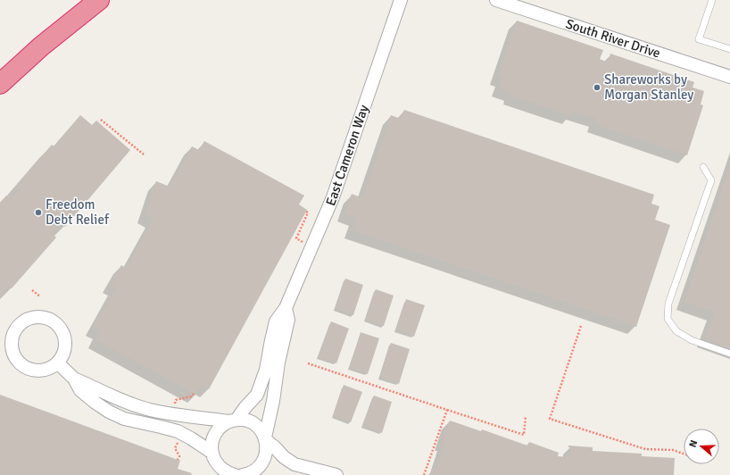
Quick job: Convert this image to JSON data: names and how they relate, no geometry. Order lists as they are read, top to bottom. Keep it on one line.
{"streets":{"street":["South River Drive","East Cameron Way"]},"places":["Shareworks by Morgan Stanley","Freedom Debt Relief"],"north":"left"}
